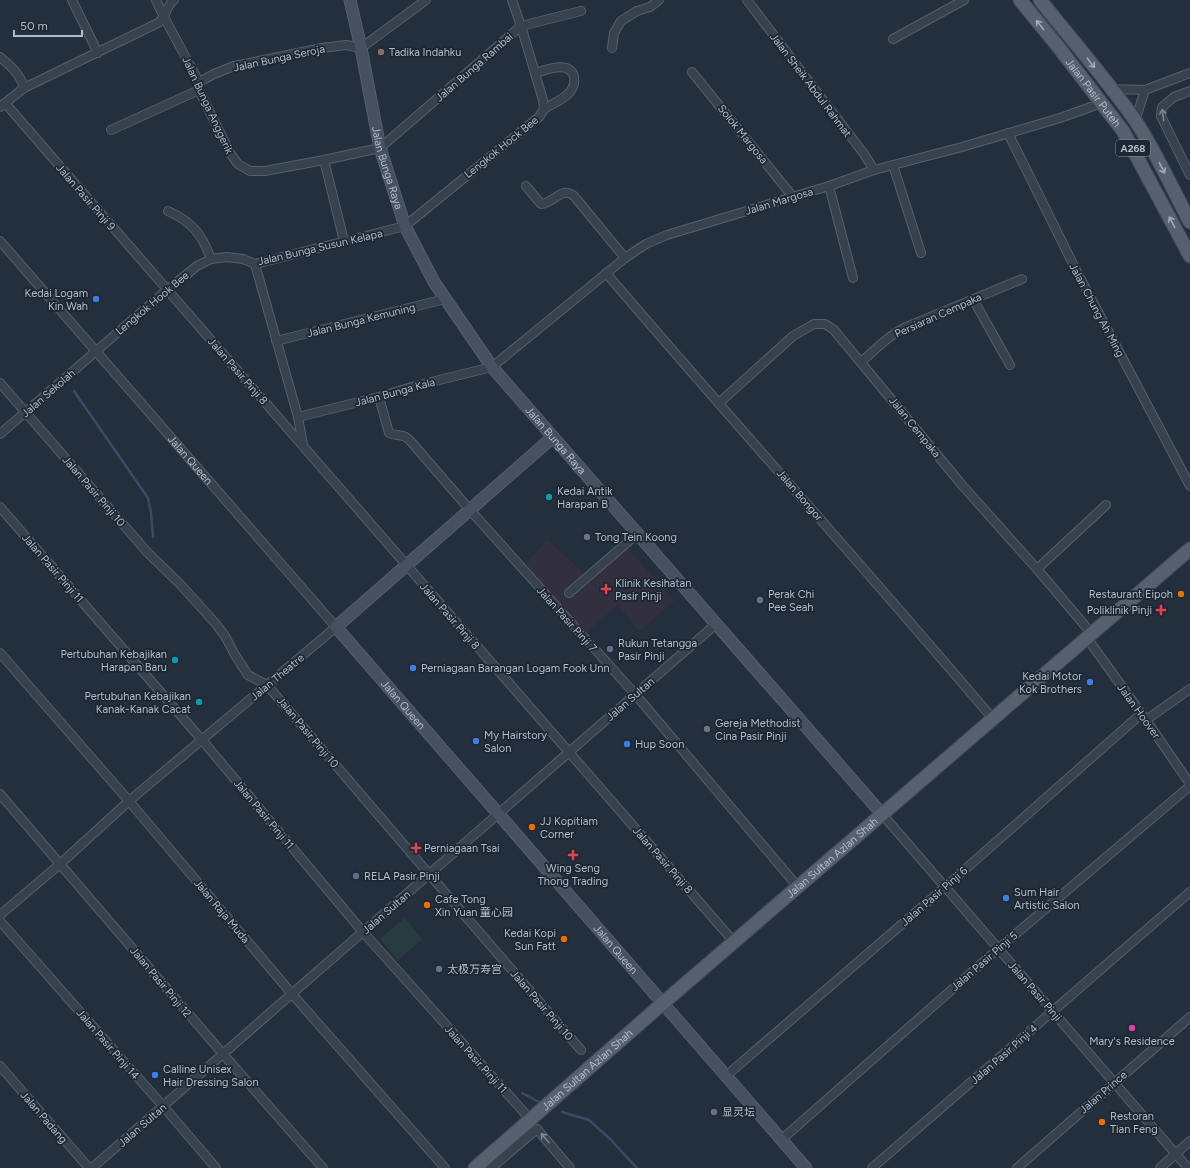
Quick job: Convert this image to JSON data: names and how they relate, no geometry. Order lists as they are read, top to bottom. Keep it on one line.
{"streets":{"main road":["Jalan Pasir Puteh","A268","Jalan Bunga Raya","Jalan Queen","Jalan Theatre","Jalan Sultan Azlan Shah"],"street":["Jalan Bunga Seroja","Jalan Bunga Rambai","Jalan Sheik Abdul Rahmat","Jalan Bunga Anggerik","Solok Margosa","Lengkok Hock Bee","Jalan Pasir Pinji 9","Jalan Margosa","Jalan Bunga Susun Kelapa","Lengkok Hook Bee","Jalan Chung Ah Ming","Persiaran Cempaka","Jalan Bunga Kemuning","Jalan Pasir Pinji 8","Jalan Bunga Kala","Jalan Sekolah","Jalan Cempaka","Jalan Pasir Pinji 10","Jalan Bongor","Jalan Pasir Pinji 11","Jalan Pasir Pinji 7","Jalan Sultan","Jalan Hoover","Jalan Pasir Pinji 6","Jalan Raja Muda","Jalan Pasir Pinji 5","Jalan Pasir Pinji 12","Jalan Pasir Pinji","Jalan Pasir Pinji 14","Jalan Pasir Pinji 4","Jalan Prince","Jalan Padang"]},"crossings":[["Jalan Bunga Seroja","Jalan Bunga Anggerik"],["Jalan Bunga Seroja","Jalan Bunga Raya"],["Jalan Bunga Rambai","Jalan Bunga Anggerik"],["Jalan Bunga Rambai","Lengkok Hock Bee"],["Jalan Bunga Rambai","Jalan Bunga Raya"],["Jalan Sheik Abdul Rahmat","Jalan Margosa"],["Jalan Pasir Puteh","Jalan Margosa"],["Jalan Bunga Anggerik","Jalan Bunga Raya"],["Solok Margosa","Jalan Margosa"],["Lengkok Hock Bee","Jalan Bunga Raya"],["Lengkok Hock Bee","Jalan Bunga Susun Kelapa"],["Jalan Bunga Raya","Jalan Margosa"],["Jalan Bunga Raya","Jalan Bunga Susun Kelapa"],["Jalan Bunga Raya","Jalan Bunga Kemuning"],["Jalan Bunga Raya","Jalan Bunga Kala"],["Jalan Bunga Raya","Jalan Theatre"],["Jalan Bunga Raya","Jalan Sultan"],["Jalan Bunga Raya","Jalan Sultan Azlan Shah"],["Jalan Bunga Raya","Jalan Pasir Pinji"],["Jalan Pasir Pinji 9","Lengkok Hook Bee"],["Jalan Pasir Pinji 9","Jalan Pasir Pinji 8"],["Jalan Margosa","Jalan Chung Ah Ming"],["Jalan Margosa","Jalan Bunga Kala"],["Jalan Margosa","Jalan Bongor"],["Jalan Bunga Susun Kelapa","Lengkok Hook Bee"],["Lengkok Hook Bee","Jalan Pasir Pinji 8"],["Lengkok Hook Bee","Jalan Sekolah"],["Lengkok Hook Bee","Jalan Queen"],["Persiaran Cempaka","Jalan Cempaka"],["Jalan Pasir Pinji 8","Jalan Theatre"],["Jalan Pasir Pinji 8","Jalan Sultan"],["Jalan Pasir Pinji 8","Jalan Sultan Azlan Shah"],["Jalan Bunga Kala","Jalan Pasir Pinji 7"],["Jalan Sekolah","Jalan Queen"],["Jalan Sekolah","Jalan Pasir Pinji 10"],["Jalan Cempaka","Jalan Bongor"],["Jalan Cempaka","Jalan Hoover"],["Jalan Cempaka","Jalan Sultan Azlan Shah"],["Jalan Queen","Jalan Theatre"],["Jalan Queen","Jalan Sultan"],["Jalan Queen","Jalan Sultan Azlan Shah"],["Jalan Queen","Jalan Pasir Pinji 6"],["Jalan Queen","Jalan Pasir Pinji 5"],["Jalan Pasir Pinji 10","Jalan Theatre"],["Jalan Pasir Pinji 10","Jalan Sultan"],["Jalan Bongor","Jalan Sultan Azlan Shah"],["Jalan Pasir Pinji 11","Jalan Theatre"],["Jalan Pasir Pinji 11","Jalan Sultan"],["Jalan Pasir Pinji 11","Jalan Sultan Azlan Shah"],["Jalan Pasir Pinji 7","Jalan Theatre"],["Jalan Pasir Pinji 7","Jalan Sultan"],["Jalan Pasir Pinji 7","Jalan Sultan Azlan Shah"],["Jalan Theatre","Jalan Raja Muda"],["Jalan Theatre","Jalan Pasir Pinji 12"],["Jalan Sultan","Jalan Raja Muda"],["Jalan Sultan","Jalan Pasir Pinji 12"],["Jalan Sultan","Jalan Pasir Pinji 14"],["Jalan Hoover","Jalan Sultan Azlan Shah"],["Jalan Hoover","Jalan Pasir Pinji 6"],["Jalan Hoover","Jalan Pasir Pinji 5"],["Jalan Sultan Azlan Shah","Jalan Pasir Pinji"],["Jalan Pasir Pinji 6","Jalan Pasir Pinji"],["Jalan Pasir Pinji 5","Jalan Pasir Pinji"],["Jalan Pasir Pinji","Jalan Pasir Pinji 4"],["Jalan Pasir Pinji","Jalan Prince"]],"places":{"other":["Tadika Indahku","Kedai Logam Kin Wah","Kedai Antik Harapan B","Tong Tein Koong","Restaurant Eipoh","Perak Chi Pee Seah","Rukun Tetangga Pasir Pinji","Pertubuhan Kebajikan Harapan Baru","Perniagaan Barangan Logam Fook Unn","Kedai Motor Kok Brothers","Pertubuhan Kebajikan Kanak-Kanak Cacat","Gereja Methodist Cina Pasir Pinji","My Hairstory Salon","Hup Soon","JJ Kopitiam Corner","RELA Pasir Pinji","Sum Hair Artistic Salon","Cafe Tong Xin Yuan 童心园","Kedai Kopi Sun Fatt","太极万寿宫","Mary's Residence","Calline Unisex Hair Dressing Salon","显灵坛","Restoran Tian Feng"],"health":["Klinik Kesihatan Pasir Pinji","Poliklinik Pinji","Perniagaan Tsai","Wing Seng Thong Trading"]},"scale_bar":"50 m"}
